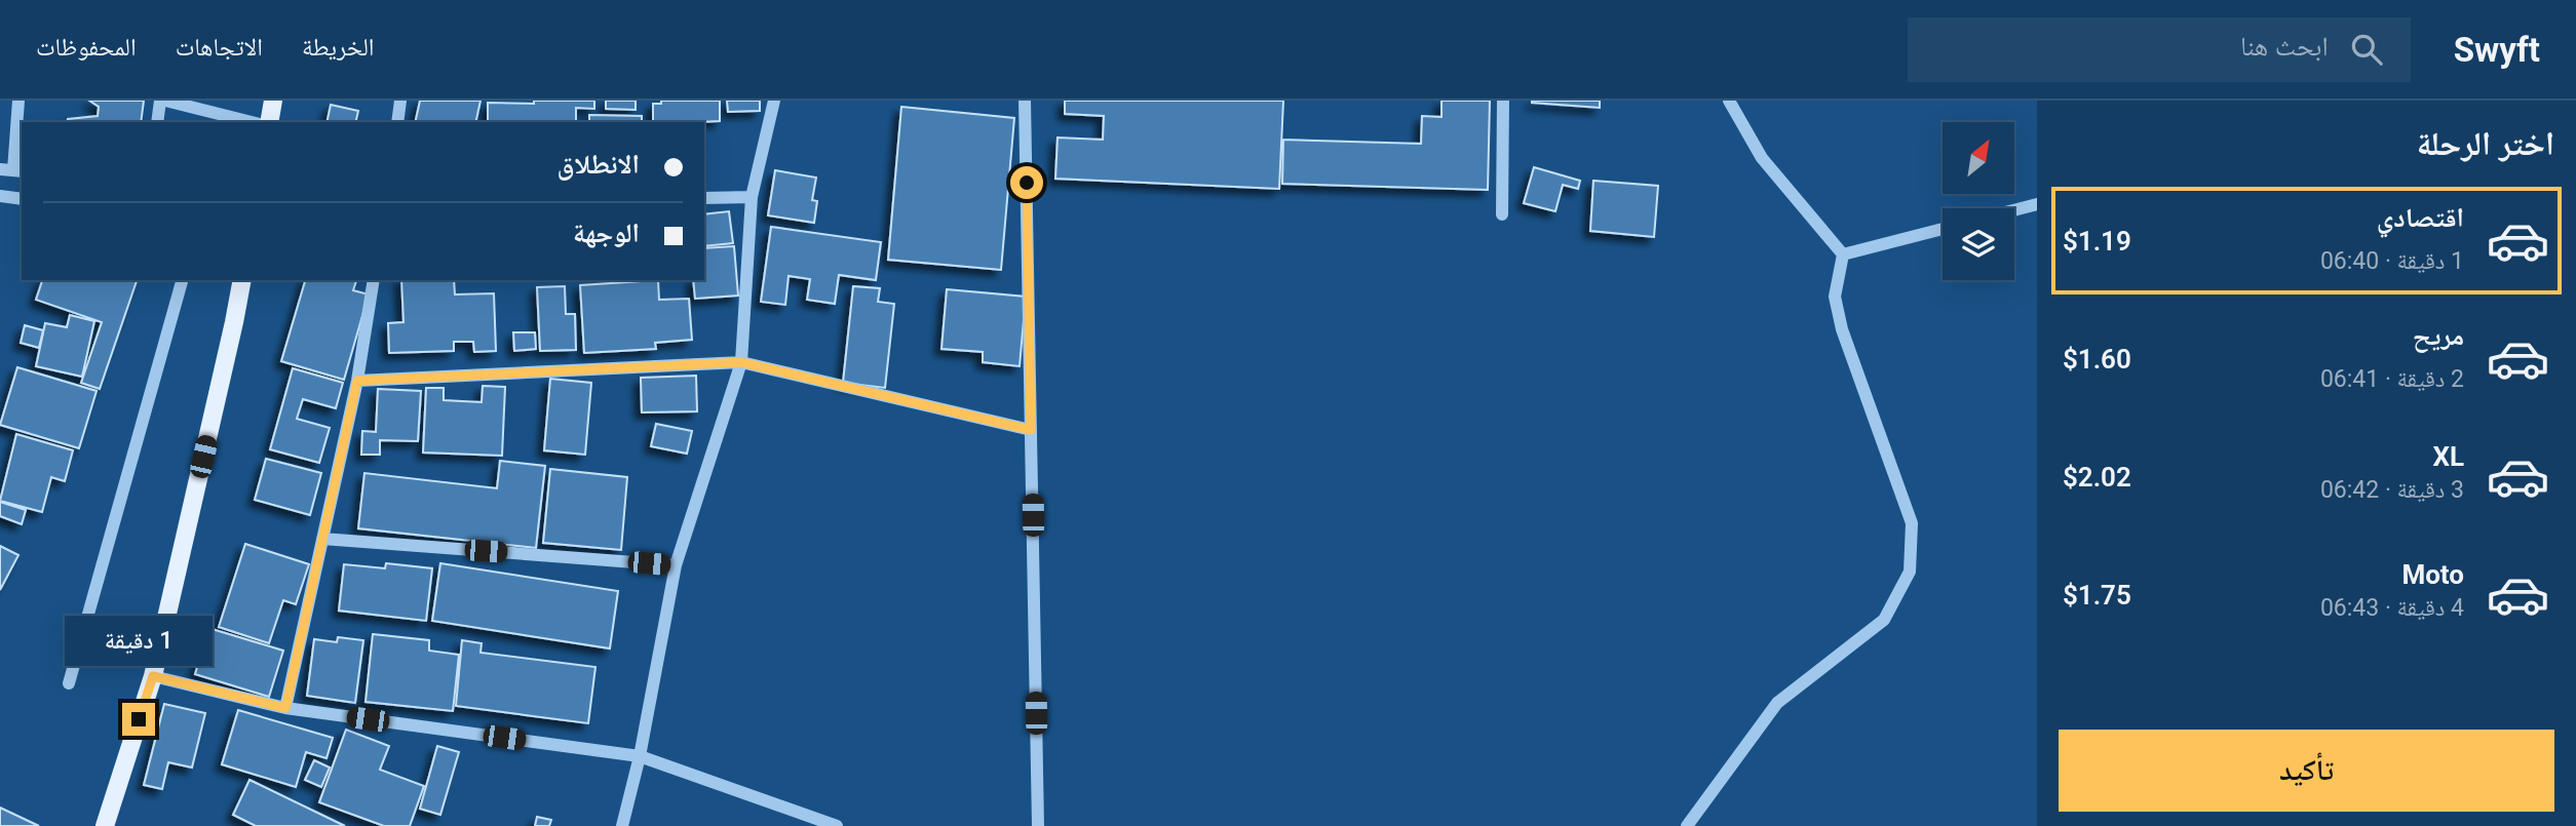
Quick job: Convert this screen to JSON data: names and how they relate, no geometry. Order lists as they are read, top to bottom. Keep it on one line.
{"north":"top right","page":{"header":"Swyft","search":"ابحث هنا","nav":["الخريطة","الاتجاهات","المحفوظات"],"heading":"اختر الرحلة","banner":["الانطلاق","الوجهة"],"list":[{"name":"اقتصادي","note":"1 دقيقة · 06:40","value":"$1.19"},{"name":"مريح","note":"2 دقيقة · 06:41","value":"$1.60"},{"name":"XL","note":"3 دقيقة · 06:42","value":"$2.02"},{"name":"Moto","note":"4 دقيقة · 06:43","value":"$1.75"}],"bubble":"1 دقيقة","buttons":"تأكيد"}}
